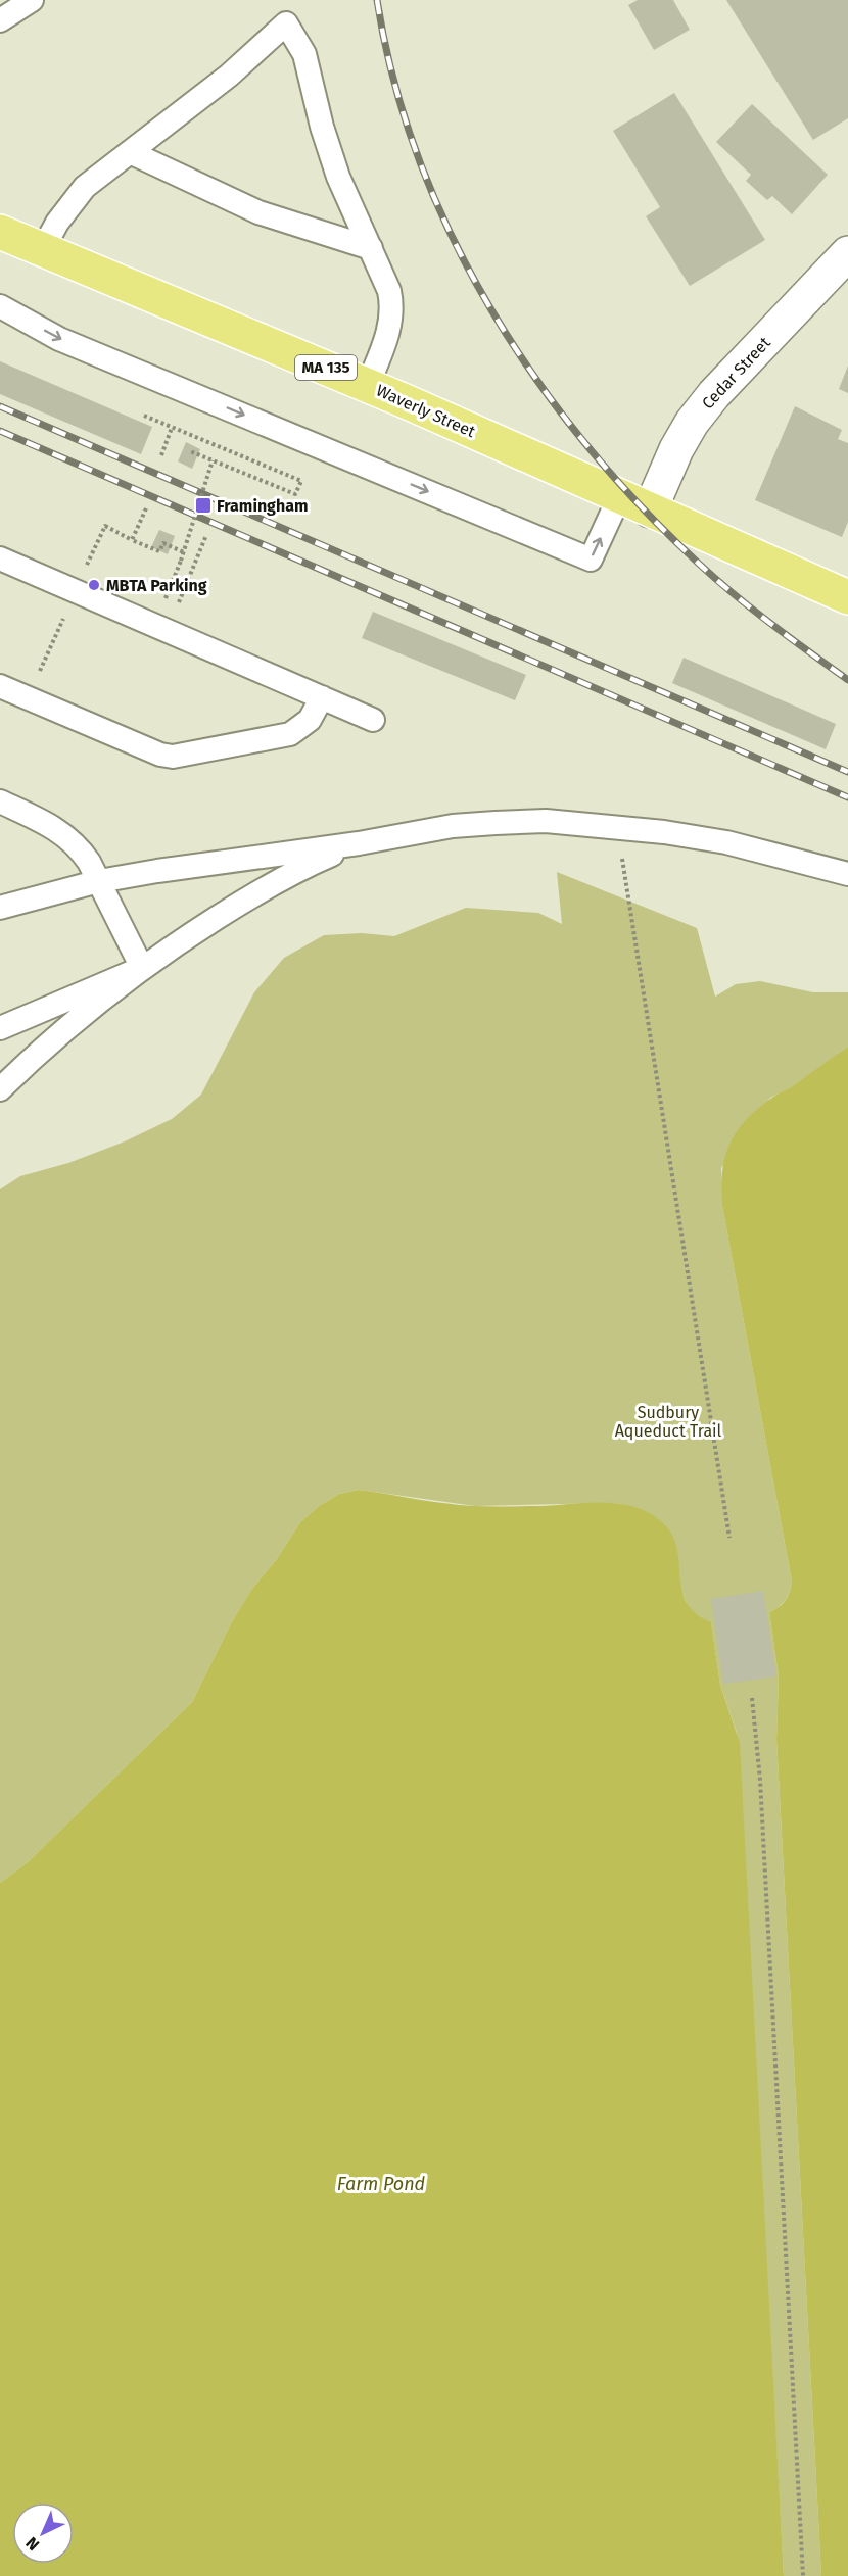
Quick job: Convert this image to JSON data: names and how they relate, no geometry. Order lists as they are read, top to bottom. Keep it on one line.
{"streets":{"main road":["MA 135","Waverly Street"],"street":["Cedar Street"]},"crossings":[["Cedar Street","Waverly Street"]],"water":["Farm Pond"],"parks":["Sudbury Aqueduct Trail"],"places":{"transit":["Framingham"],"other":["MBTA Parking"]},"north":"bottom left"}
